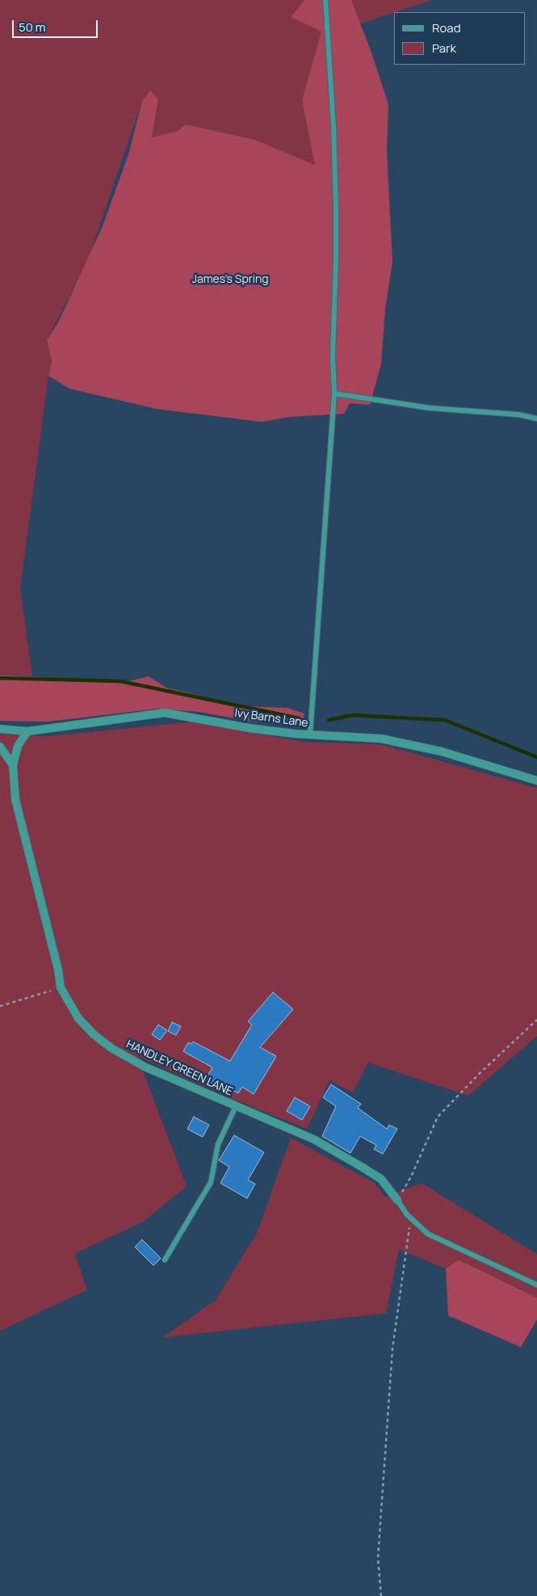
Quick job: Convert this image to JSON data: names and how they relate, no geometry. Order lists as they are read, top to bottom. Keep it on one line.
{"streets":{"street":["Ivy Barns Lane","HANDLEY GREEN LANE"]},"crossings":[["Ivy Barns Lane","HANDLEY GREEN LANE"]],"parks":["James's Spring"],"legend":["Road","Park"],"scale_bar":"50 m"}
